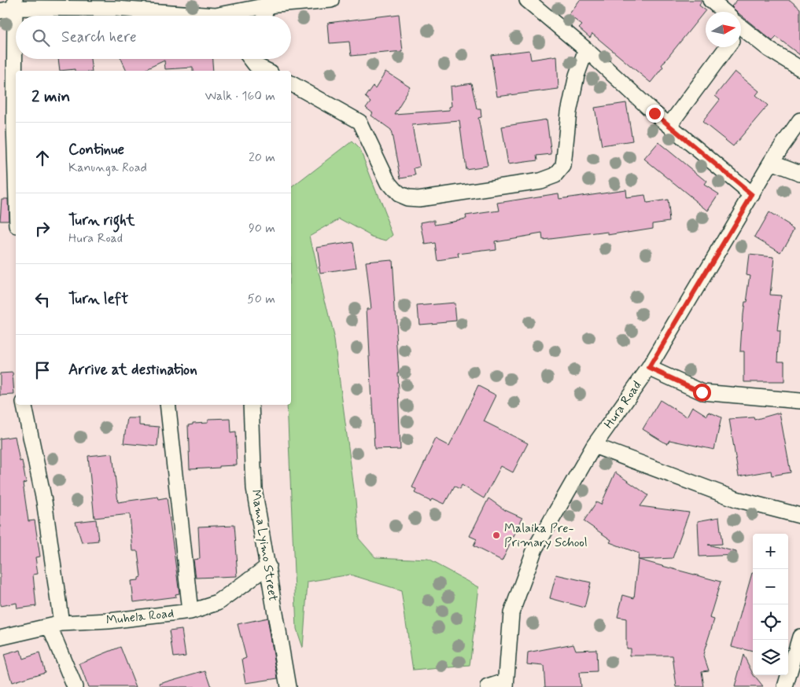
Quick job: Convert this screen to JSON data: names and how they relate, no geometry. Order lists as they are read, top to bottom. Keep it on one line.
{"streets":{"street":["Hura Road","Mama Lyimo Street","Muhela Road"]},"crossings":[["Mama Lyimo Street","Muhela Road"]],"places":["Malaika Pre- Primary School"],"north":"right","page":{"search":"Search here","heading":["2 min","Walk · 160 m"],"list":[["Continue","Kanunga Road","20 m"],["Turn right","Hura Road","90 m"],["Turn left","50 m"],"Arrive at destination"],"map_buttons":["+","−"]}}
